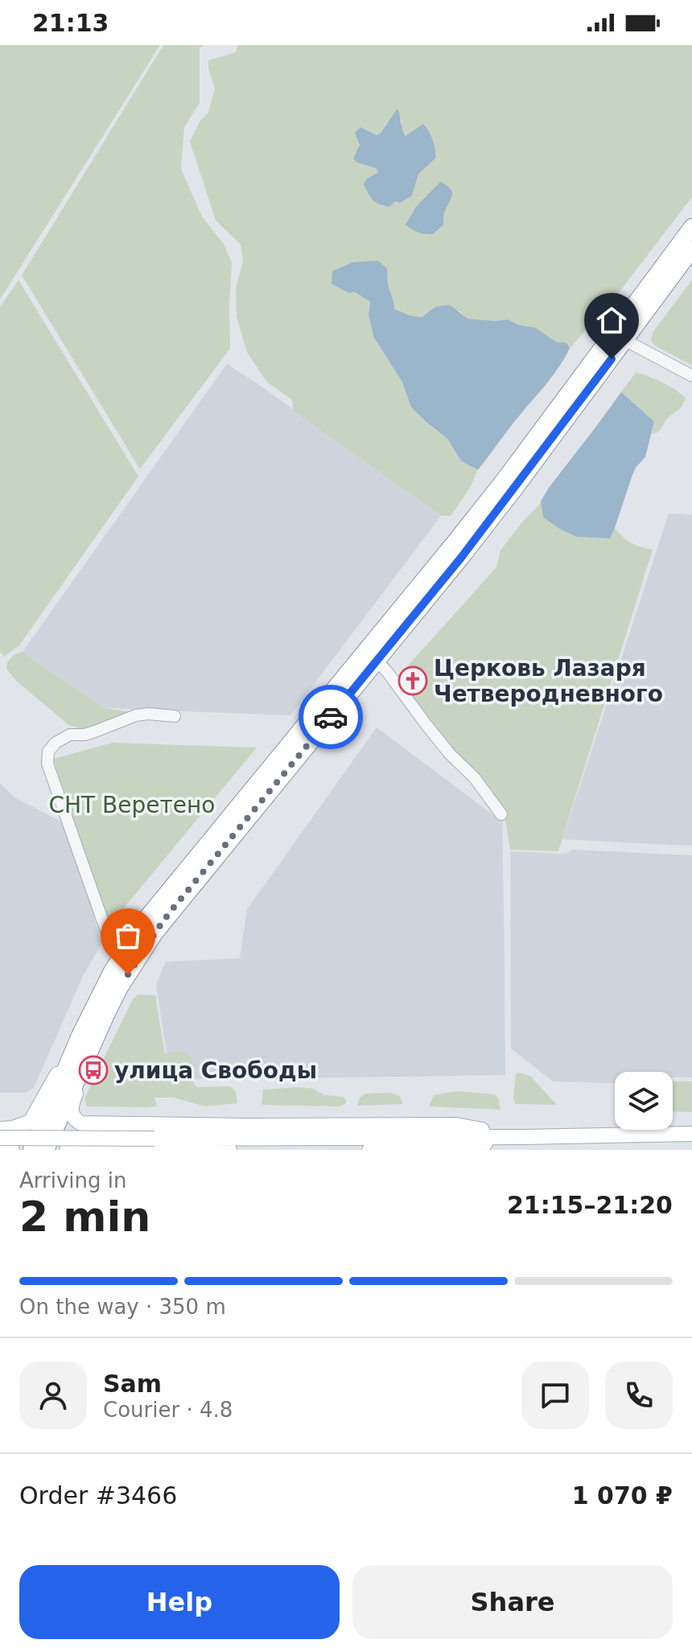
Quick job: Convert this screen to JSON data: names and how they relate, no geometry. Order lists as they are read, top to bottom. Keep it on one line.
{"parks":["СНТ Веретено"],"places":{"church":["Церковь Лазаря Четверодневного"],"bus stop":["улица Свободы"]},"page":{"status":"21:13","heading":["2 min","Arriving in","21:15–21:20"],"panel":["Sam","Courier · 4.8","Order #3466","1 070 ₽"],"bar":"On the way · 350 m","buttons":["Help","Share"]}}
